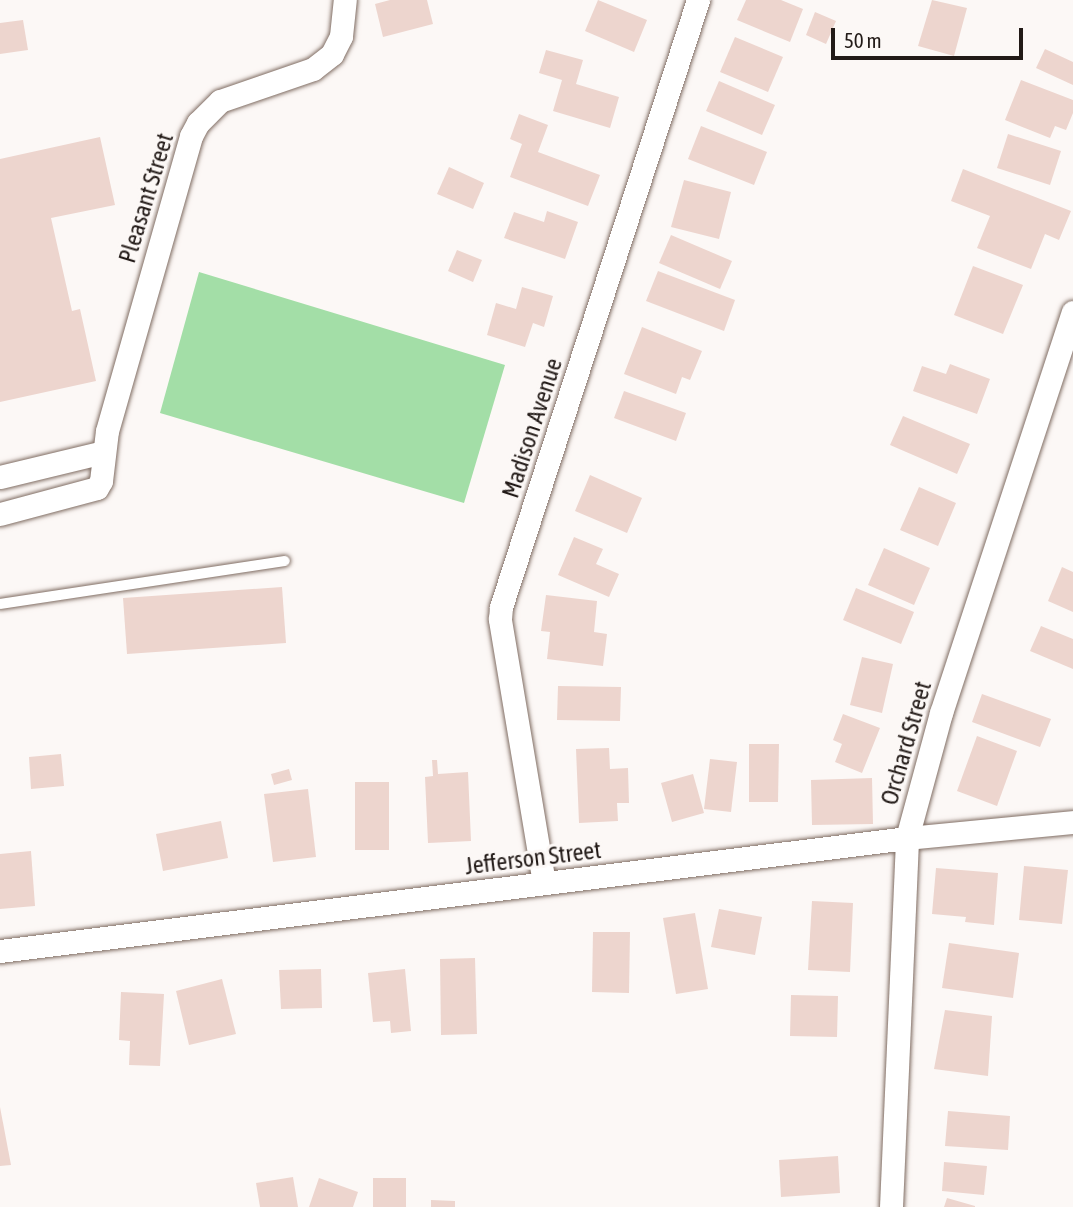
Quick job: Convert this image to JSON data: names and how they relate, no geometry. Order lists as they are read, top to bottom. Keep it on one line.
{"streets":{"street":["Pleasant Street","Madison Avenue","Orchard Street","Jefferson Street"]},"crossings":[["Madison Avenue","Jefferson Street"],["Orchard Street","Jefferson Street"]],"scale_bar":"50 m"}
